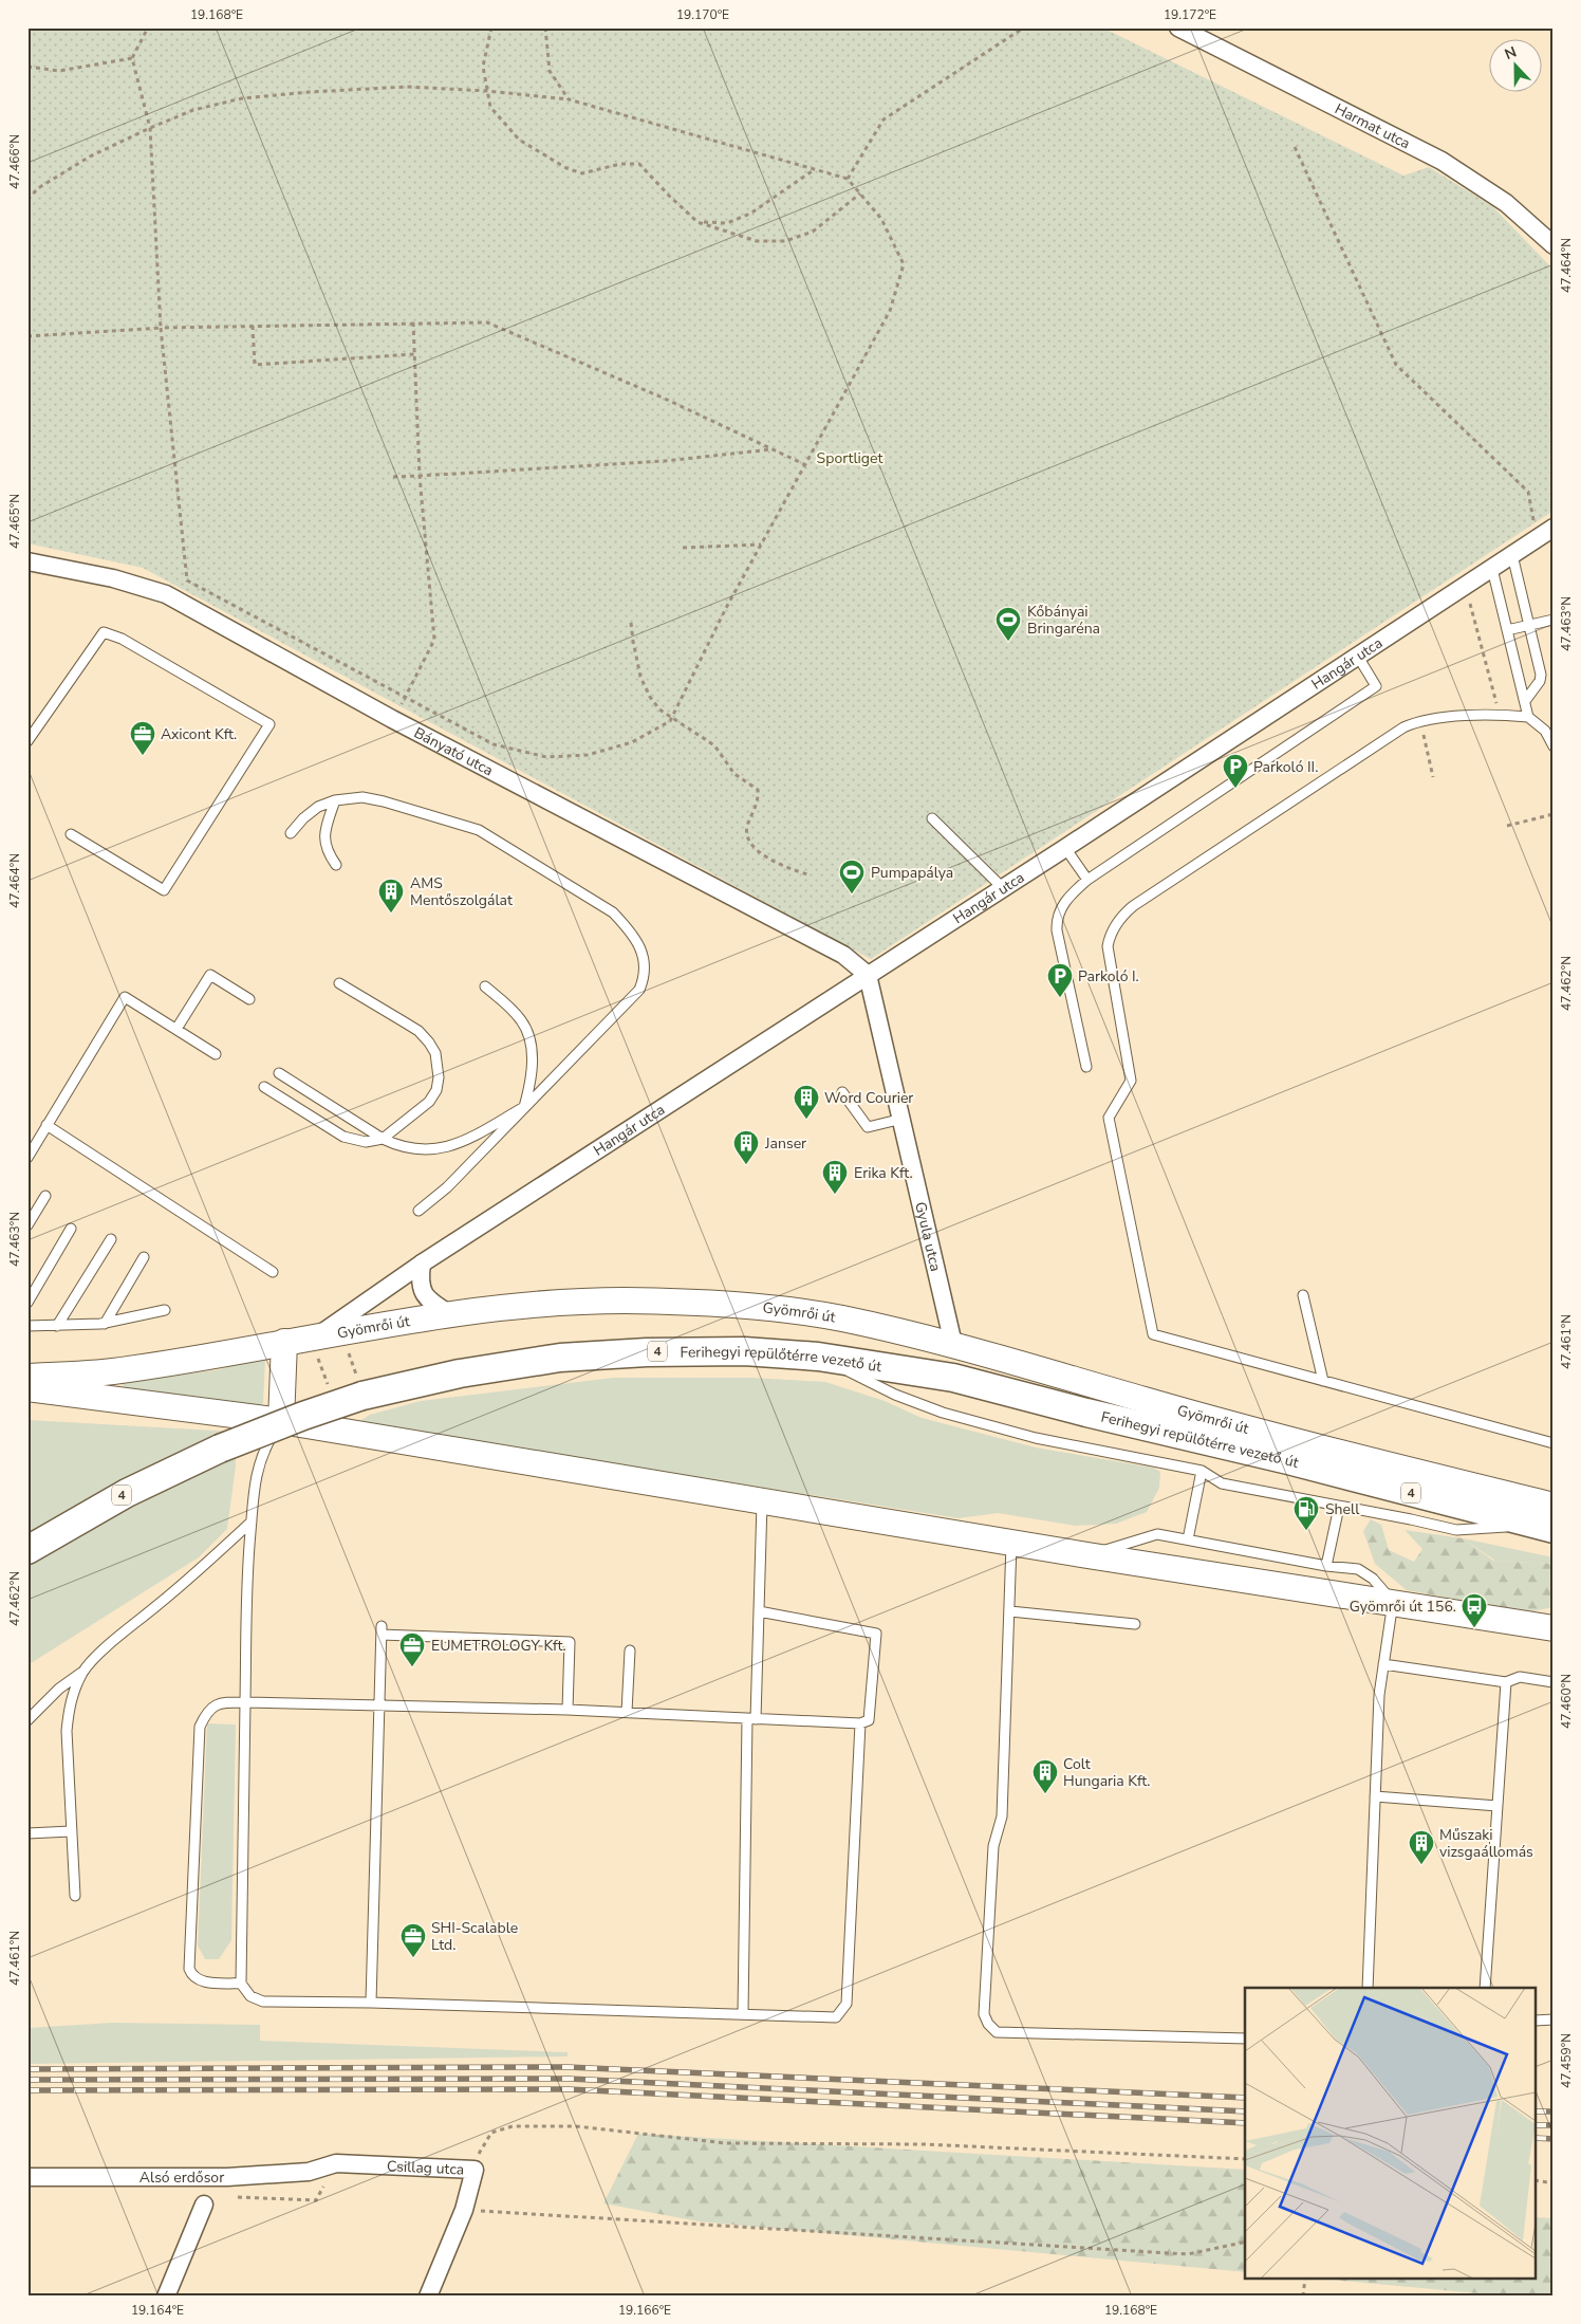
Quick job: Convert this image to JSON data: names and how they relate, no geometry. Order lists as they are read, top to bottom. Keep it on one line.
{"streets":{"main road":["4","Ferihegyi repülőtérre vezető út"],"street":["Harmat utca","Hangár utca","Bányató utca","Gyula utca","Gyömrői út","Csillag utca","Alsó erdősor"]},"crossings":[["Hangár utca","Bányató utca"],["Hangár utca","Gyula utca"],["Hangár utca","Gyömrői út"],["Bányató utca","Gyula utca"],["Gyula utca","Gyömrői út"],["Gyömrői út","Ferihegyi repülőtérre vezető út"],["Csillag utca","Alsó erdősor"]],"parks":["Sportliget"],"places":{"sports":["Kőbányai Bringaréna","Pumpapálya"],"office":["Axicont Kft.","EUMETROLOGY Kft.","SHI-Scalable Ltd."],"parking":["Parkoló II.","Parkoló I."],"building":["AMS Mentőszolgálat","Word Courier","Janser","Erika Kft.","Colt Hungaria Kft.","Műszaki vizsgaállomás"],"fuel station":["Shell"],"bus stop":["Gyömrői út 156."]},"north":"top","coordinates":["19.168°E","19.170°E","19.172°E","47.466°N","47.464°N","47.465°N","47.463°N","47.462°N","47.461°N","47.460°N","47.459°N","19.164°E","19.166°E"]}
